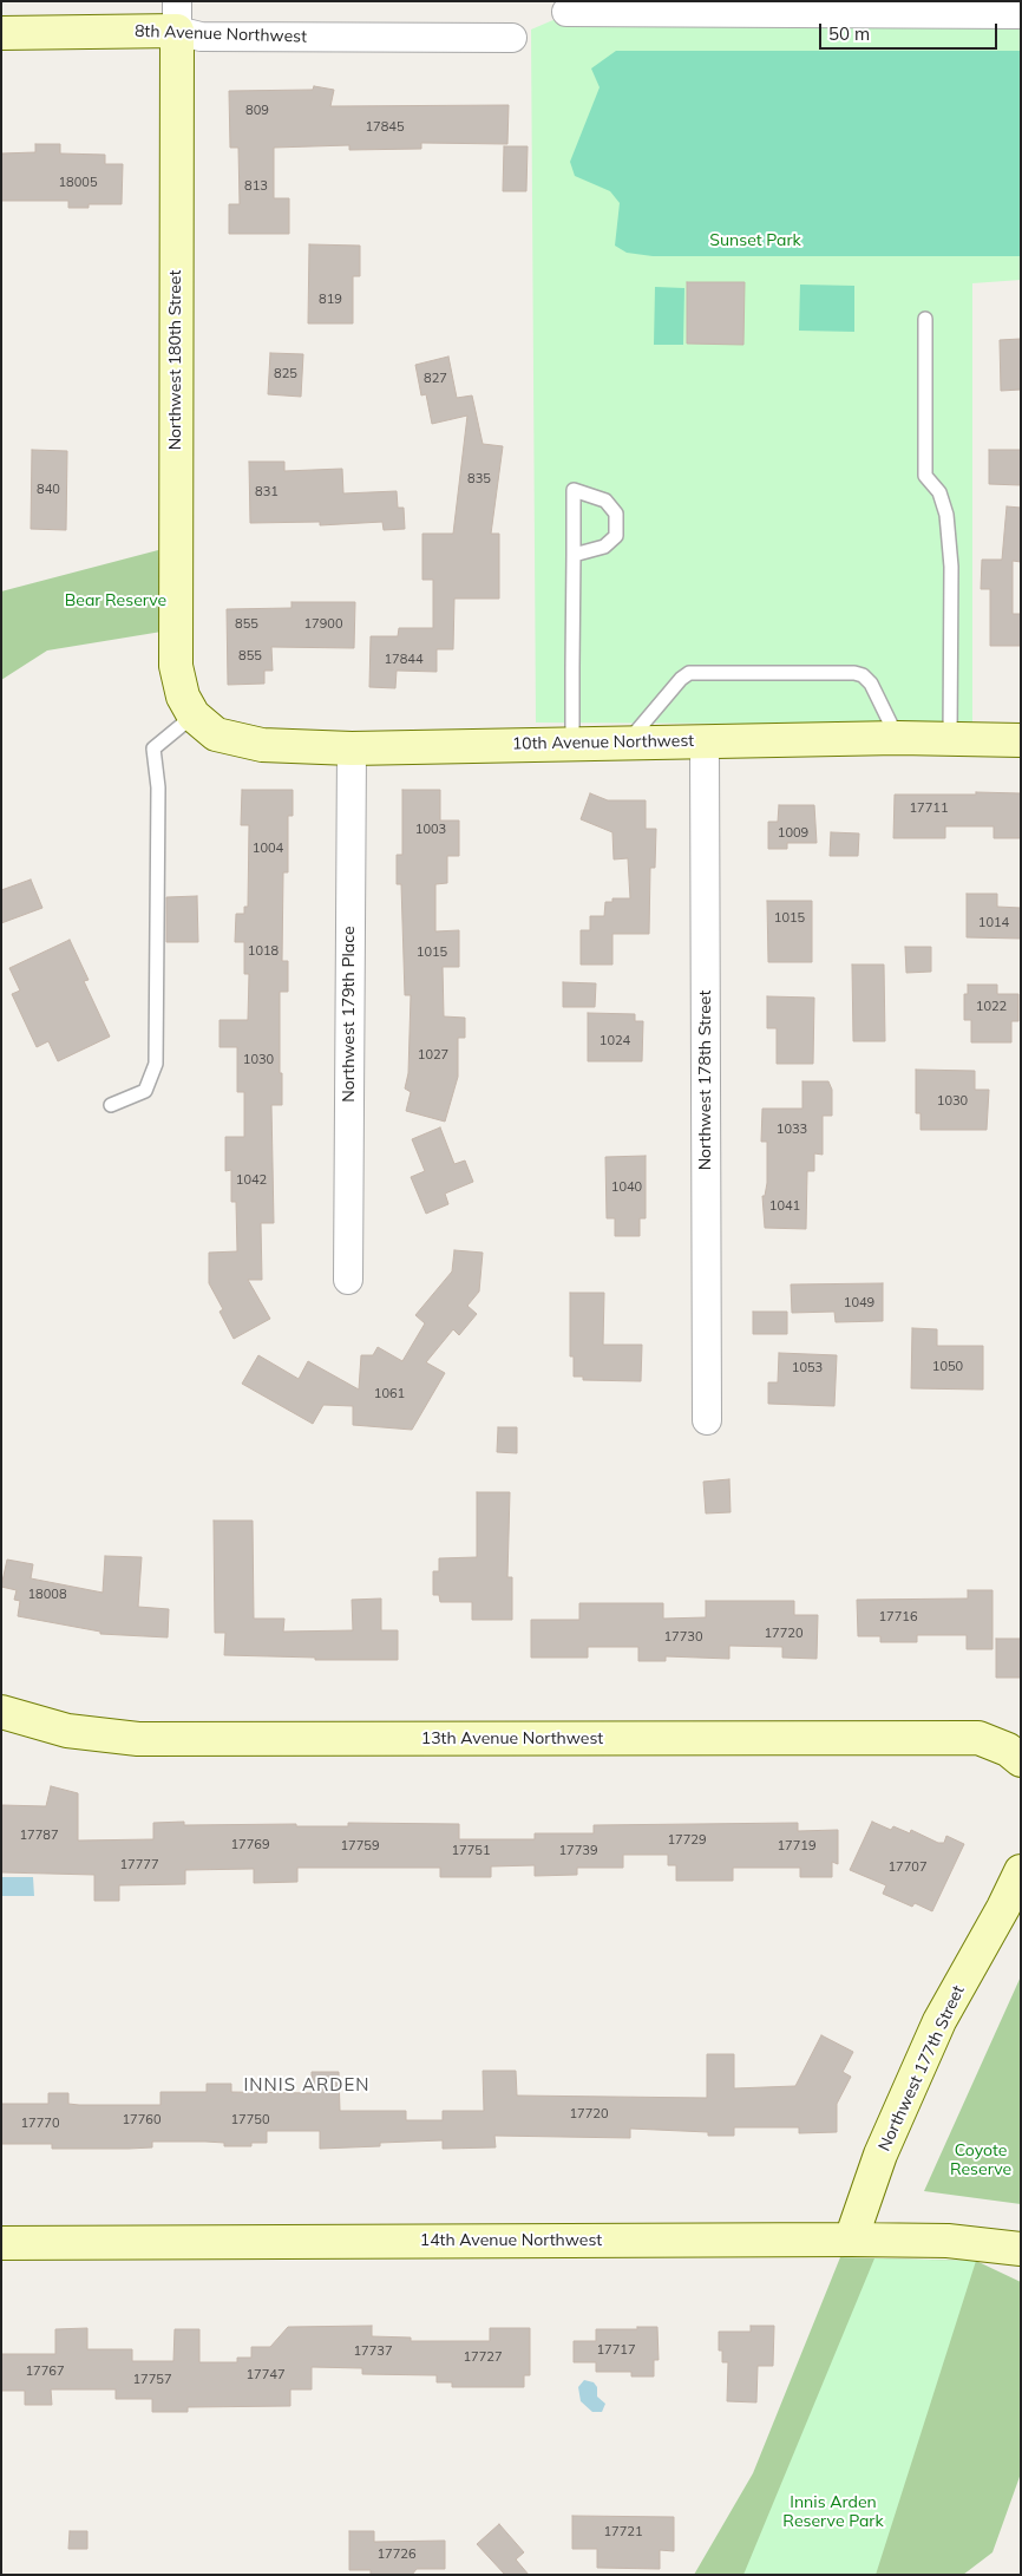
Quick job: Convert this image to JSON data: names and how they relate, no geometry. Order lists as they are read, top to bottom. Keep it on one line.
{"streets":{"street":["8th Avenue Northwest","Northwest 180th Street","10th Avenue Northwest","Northwest 179th Place","Northwest 178th Street","13th Avenue Northwest","Northwest 177th Street","14th Avenue Northwest"]},"crossings":[["8th Avenue Northwest","Northwest 180th Street"],["Northwest 180th Street","10th Avenue Northwest"],["10th Avenue Northwest","Northwest 179th Place"],["10th Avenue Northwest","Northwest 178th Street"],["Northwest 177th Street","14th Avenue Northwest"]],"districts":["INNIS ARDEN"],"parks":["Sunset Park","Bear Reserve","Coyote Reserve","Innis Arden Reserve Park"],"house_numbers":["809","17845","18005","813","819","825","827","835","840","831","855","17900","855","17844","17711","1003","1009","1004","1015","1014","1018","1015","1022","1024","1027","1030","1030","1033","1042","1040","1041","1049","1050","1053","1061","18008","17716","17720","17730","17787","17729","17769","17759","17719","17751","17739","17777","17707","17720","17760","17750","17770","17717","17737","17727","17767","17747","17757","17721","17726"],"scale_bar":"50 m"}
